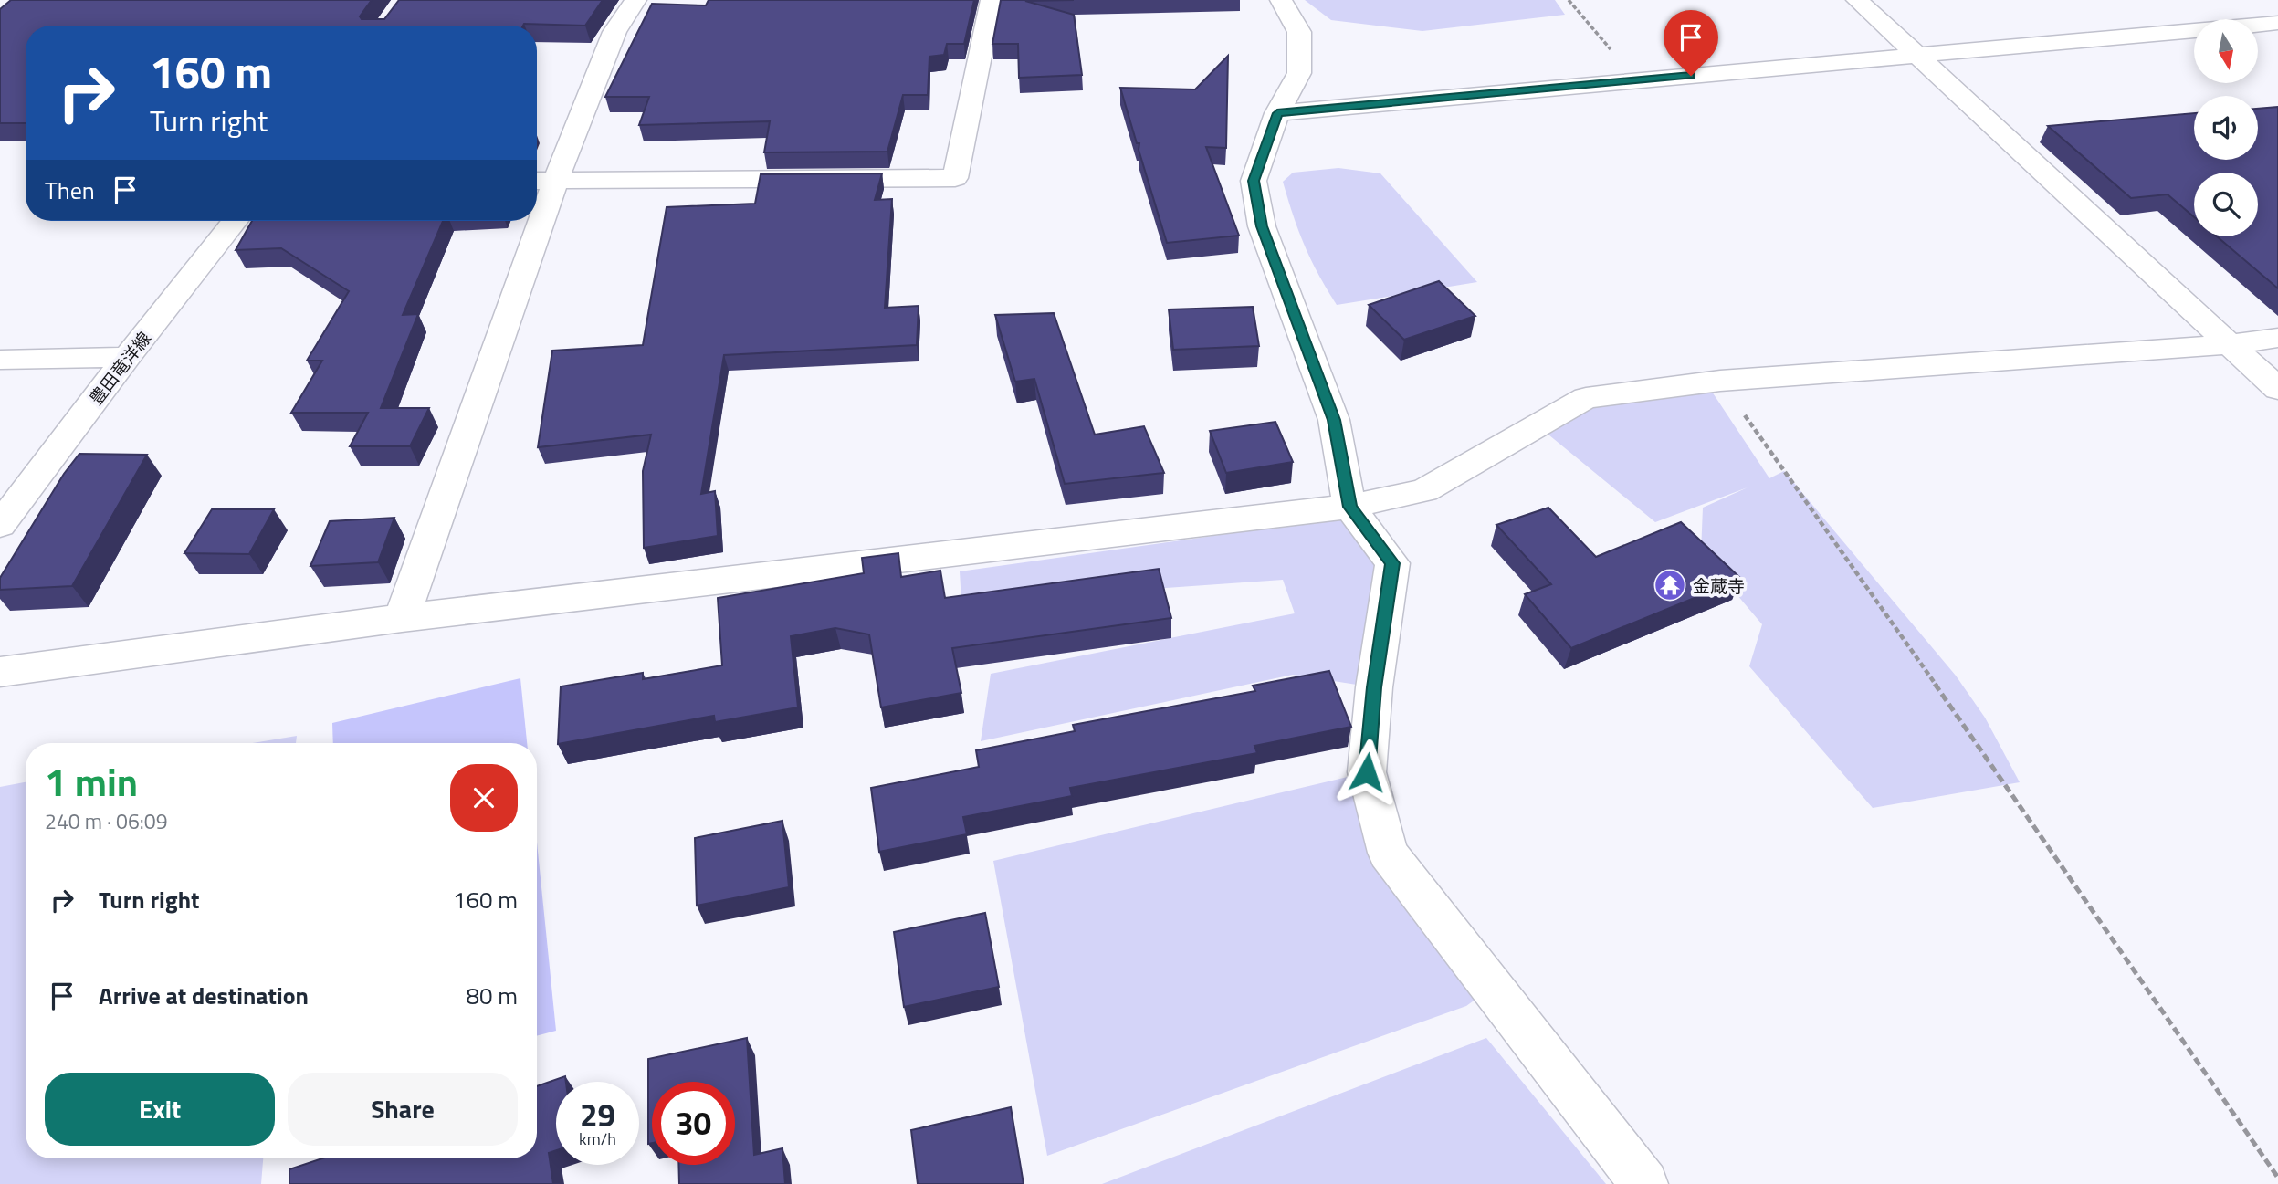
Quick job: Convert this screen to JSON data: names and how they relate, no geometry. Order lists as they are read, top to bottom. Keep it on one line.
{"streets":{"street":["豊田竜洋線"]},"places":{"temple":["金蔵寺"]},"north":"bottom","page":{"turn":["160 m","Turn right"],"then":"Then","heading":["1 min","240 m · 06:09"],"list":[{"name":"Turn right","value":"160 m"},{"name":"Arrive at destination","value":"80 m"}],"buttons":["Exit","Share"],"speed":"29 km/h","limit":"30"}}
